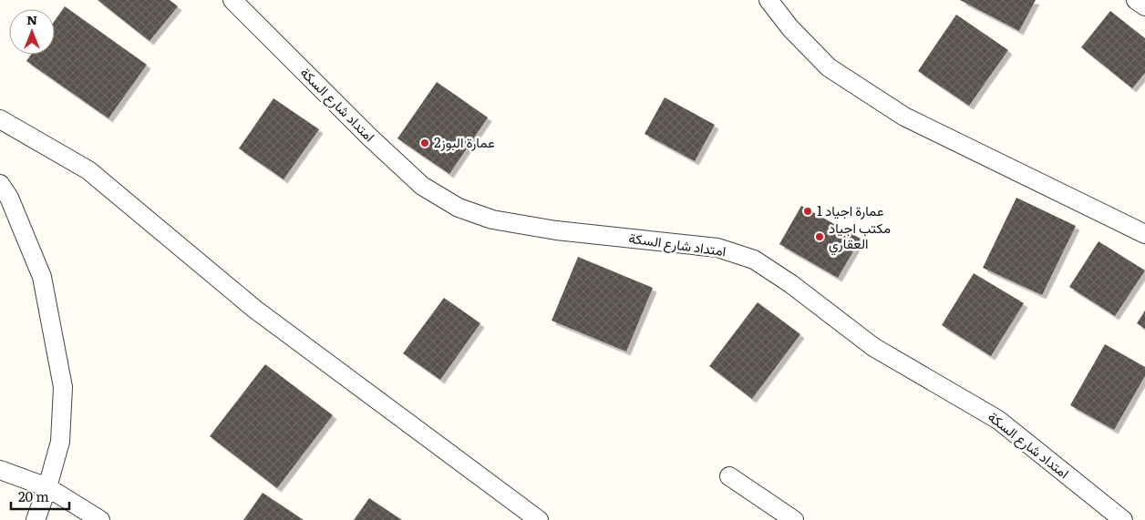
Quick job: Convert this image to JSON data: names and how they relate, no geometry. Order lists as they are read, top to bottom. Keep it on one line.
{"streets":{"street":["امتداد شارع السكة"]},"places":["عمارة البوز2","عمارة اجياد 1","مكتب اجياد العقاري"],"scale_bar":"20 m","north":"top"}
